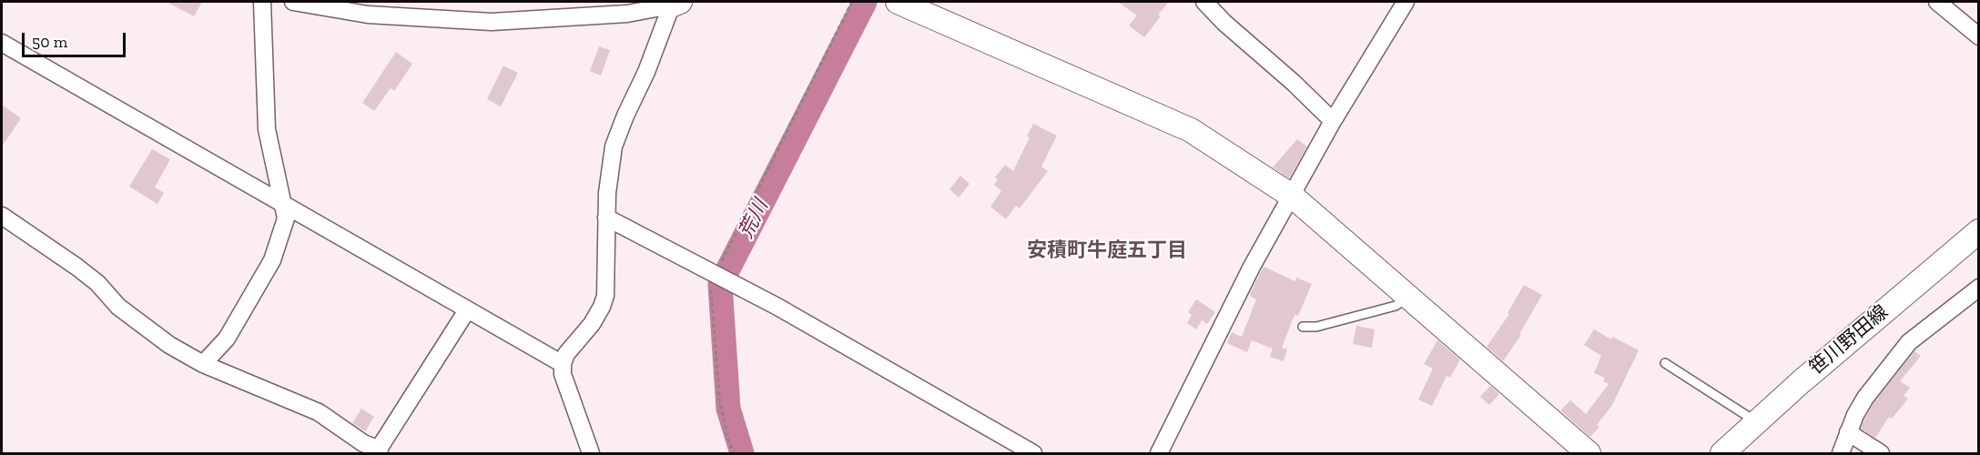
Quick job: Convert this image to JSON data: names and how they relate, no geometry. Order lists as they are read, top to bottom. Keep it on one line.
{"streets":{"street":["笹川野田線"]},"districts":["安積町牛庭五丁目"],"water":["荒川"],"scale_bar":"50 m"}
